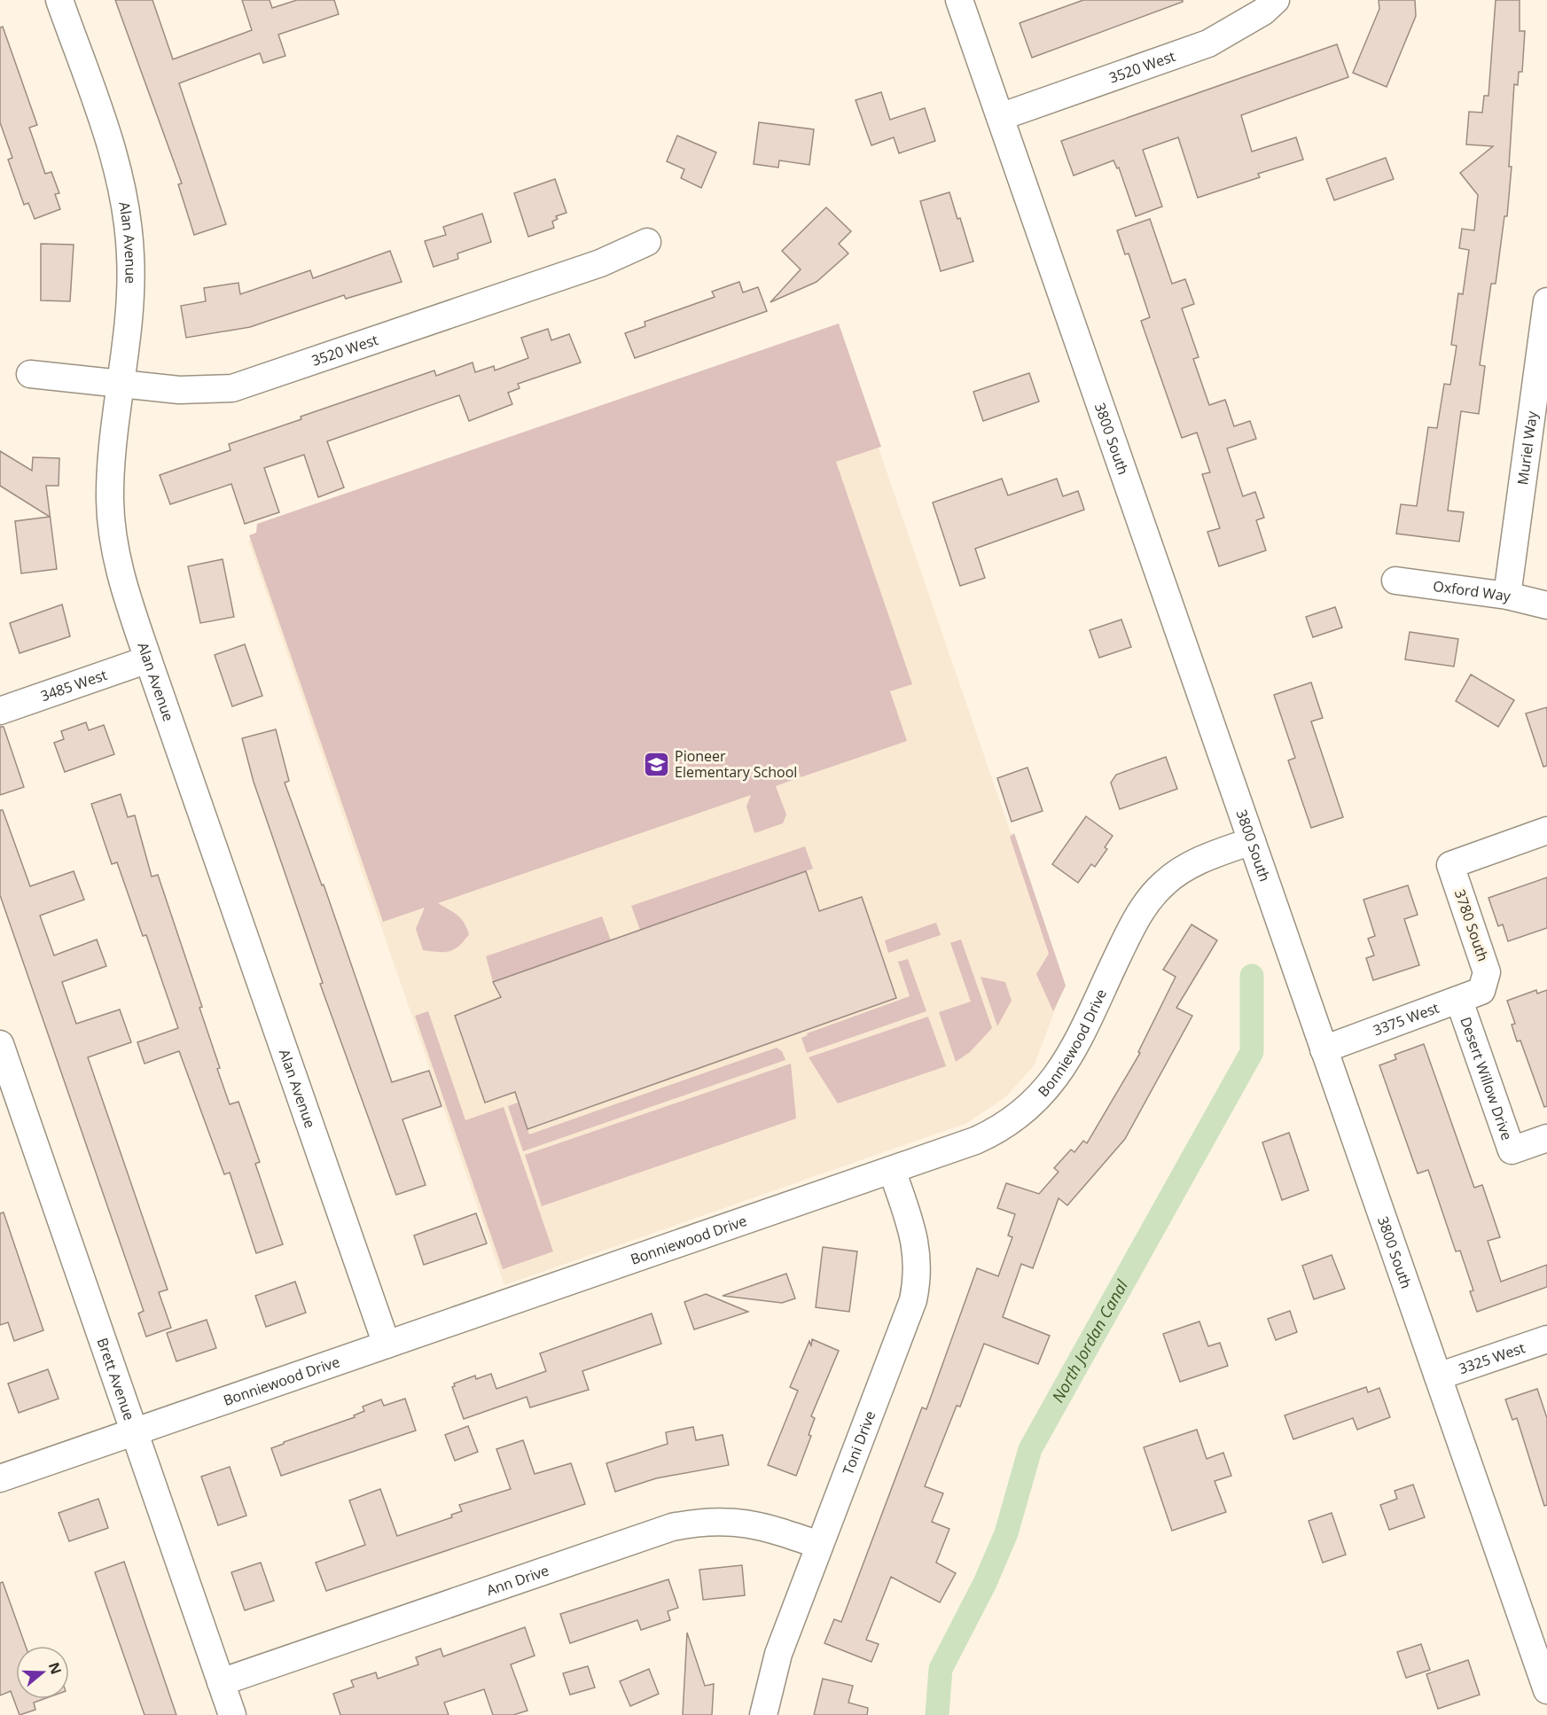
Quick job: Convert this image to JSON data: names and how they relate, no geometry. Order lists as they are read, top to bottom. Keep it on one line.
{"streets":{"street":["3520 West","Alan Avenue","3800 South","Muriel Way","Oxford Way","3485 West","3780 South","3375 West","Bonniewood Drive","Desert Willow Drive","3325 West","Brett Avenue","Toni Drive","Ann Drive"]},"crossings":[["3520 West","Alan Avenue"],["3520 West","3800 South"],["Alan Avenue","3485 West"],["Alan Avenue","Bonniewood Drive"],["3800 South","3375 West"],["3800 South","Bonniewood Drive"],["3800 South","3325 West"],["Muriel Way","Oxford Way"],["3780 South","3375 West"],["3375 West","Desert Willow Drive"],["Bonniewood Drive","Brett Avenue"],["Bonniewood Drive","Toni Drive"],["Brett Avenue","Ann Drive"],["Toni Drive","Ann Drive"]],"water":["North Jordan Canal"],"places":{"school or university":["Pioneer Elementary School"]},"north":"right"}
